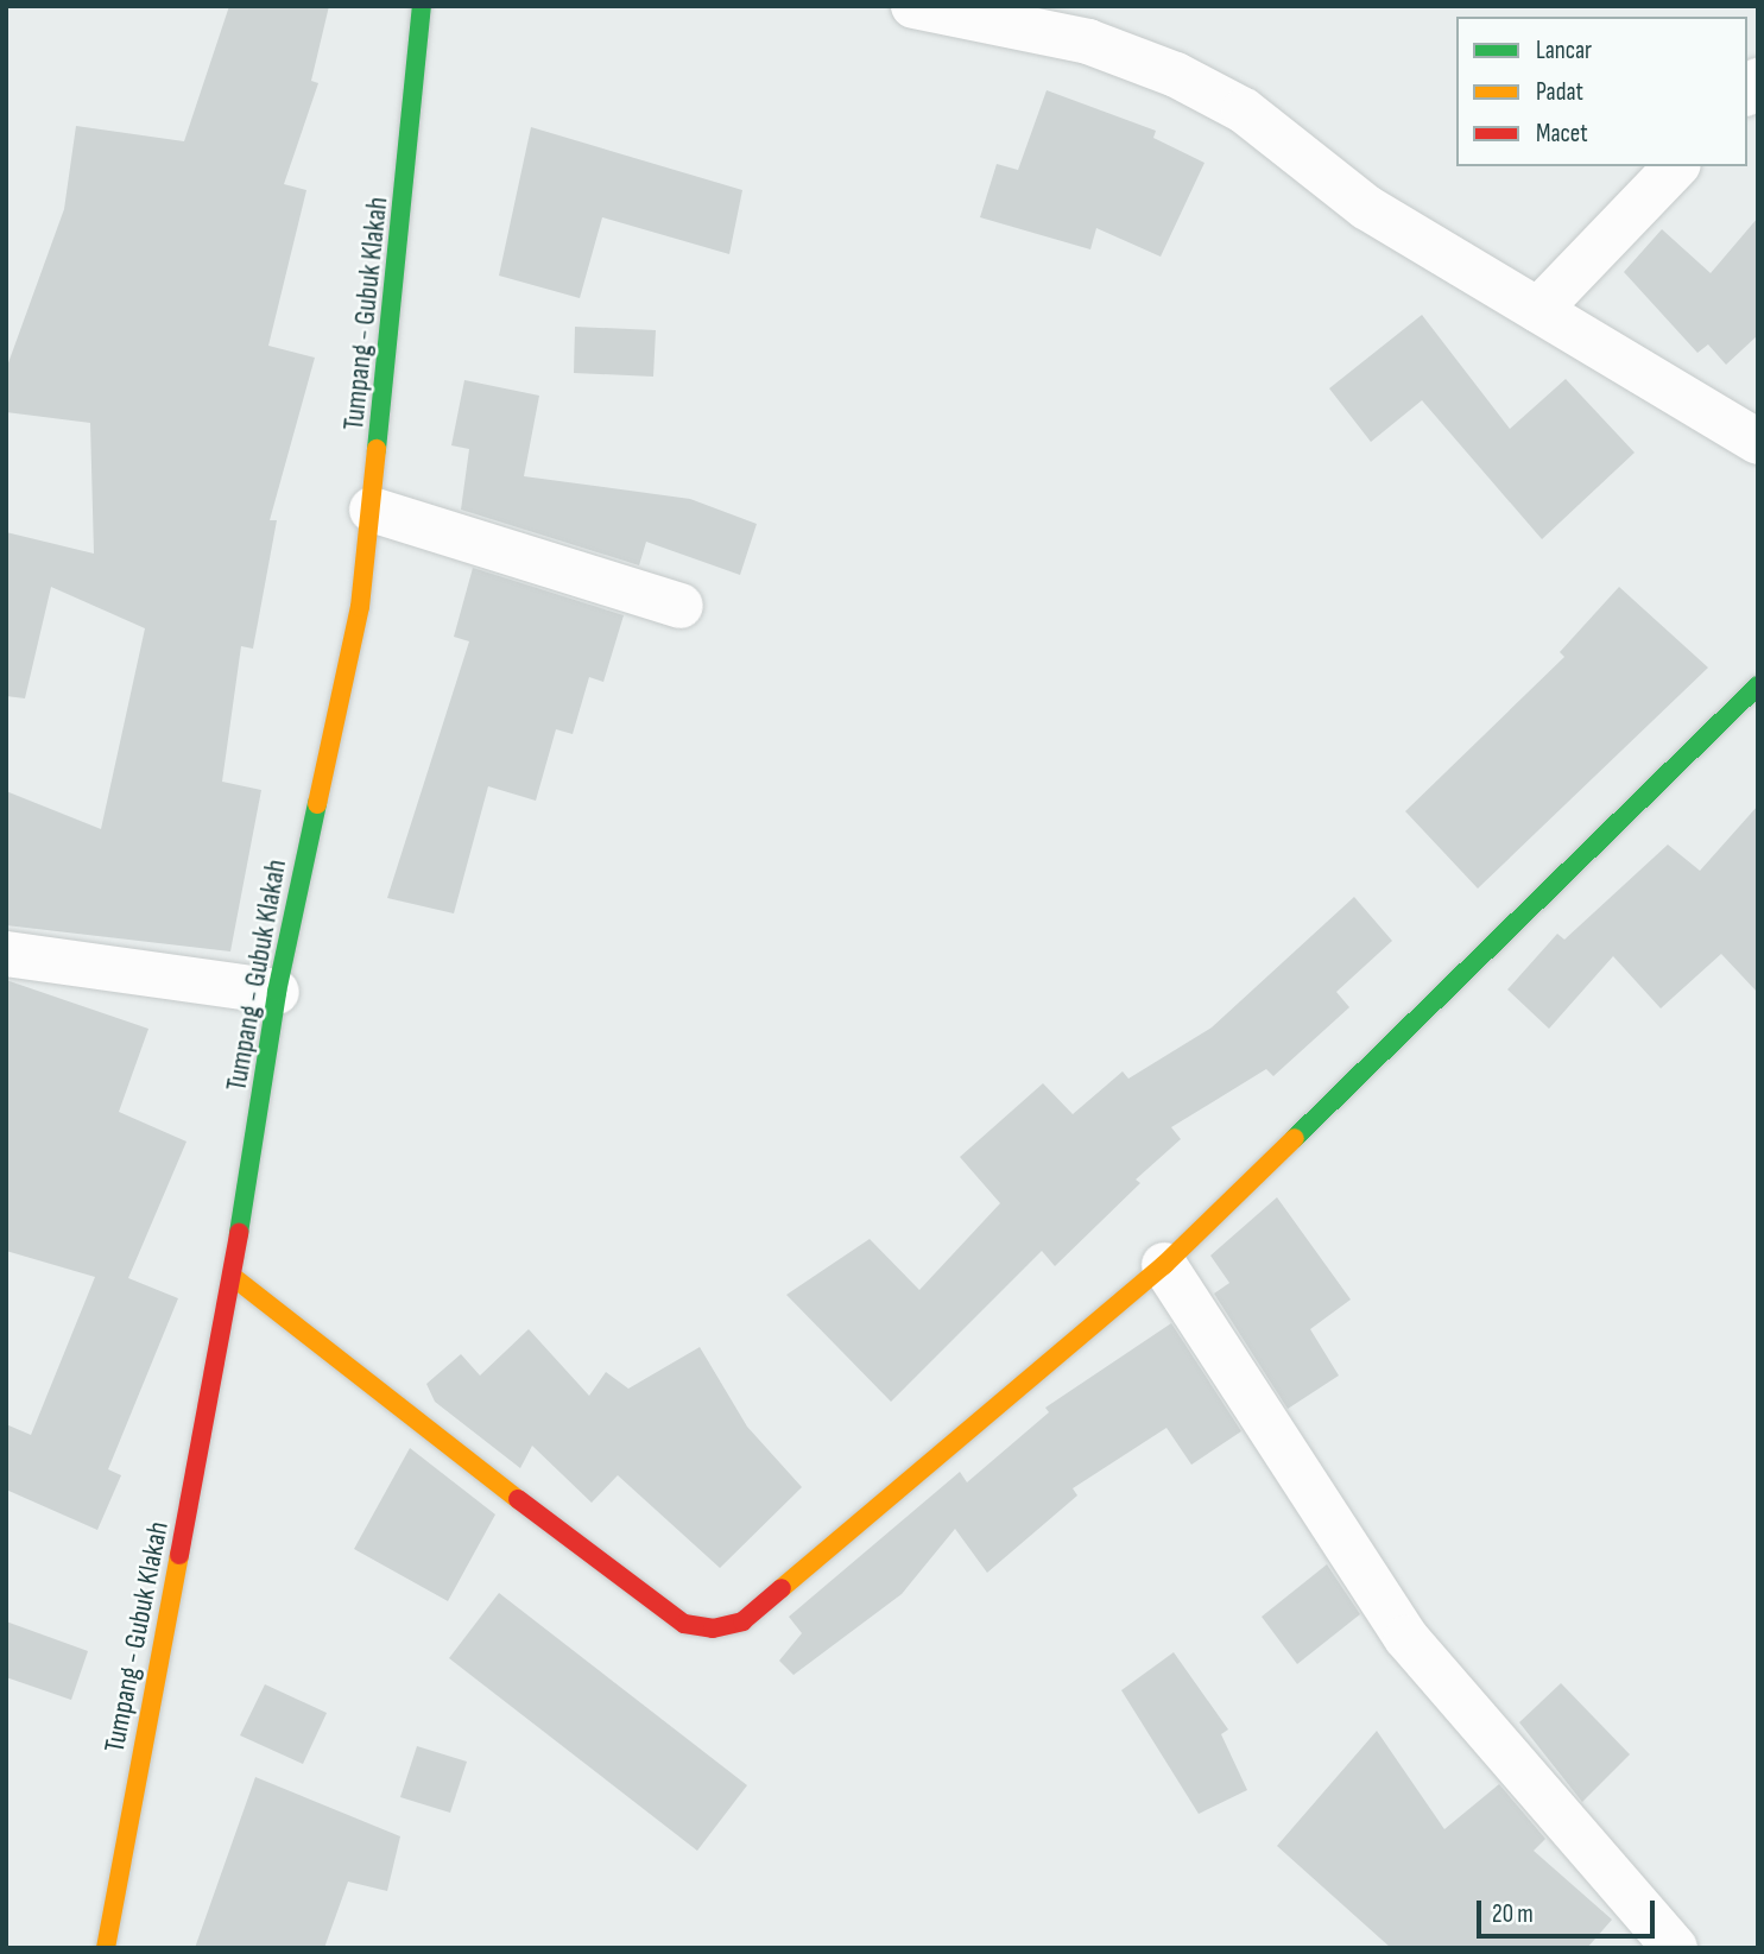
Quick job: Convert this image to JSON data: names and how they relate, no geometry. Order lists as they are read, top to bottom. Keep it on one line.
{"streets":{"street":["Tumpang - Gubuk Klakah"]},"legend":["Lancar","Padat","Macet"],"scale_bar":"20 m"}
